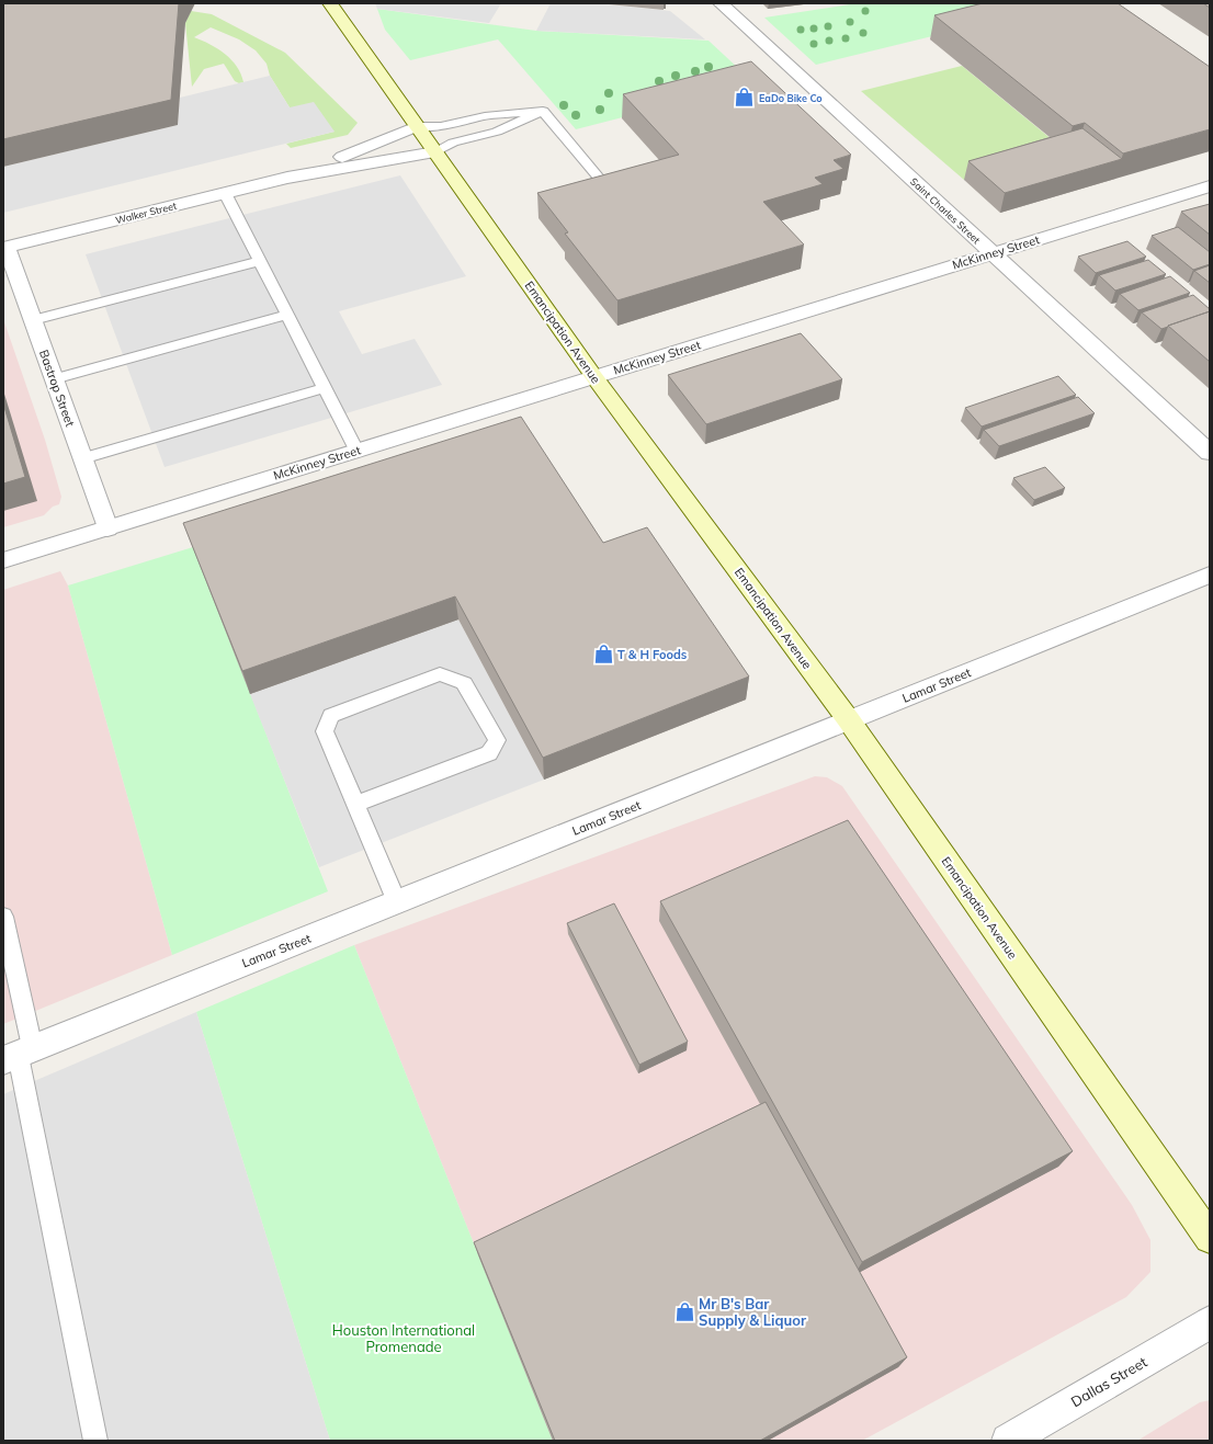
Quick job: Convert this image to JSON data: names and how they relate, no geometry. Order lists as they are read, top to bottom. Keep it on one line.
{"streets":{"main road":["Emancipation Avenue"],"street":["Saint Charles Street","Walker Street","McKinney Street","Bastrop Street","Lamar Street","Dallas Street"]},"crossings":[["Saint Charles Street","McKinney Street"],["Walker Street","Emancipation Avenue"],["Walker Street","Bastrop Street"],["McKinney Street","Emancipation Avenue"],["McKinney Street","Bastrop Street"],["Emancipation Avenue","Lamar Street"]],"parks":["Houston International Promenade"],"places":{"shop":["EaDo Bike Co","T & H Foods","Mr B's Bar Supply & Liquor"]}}
